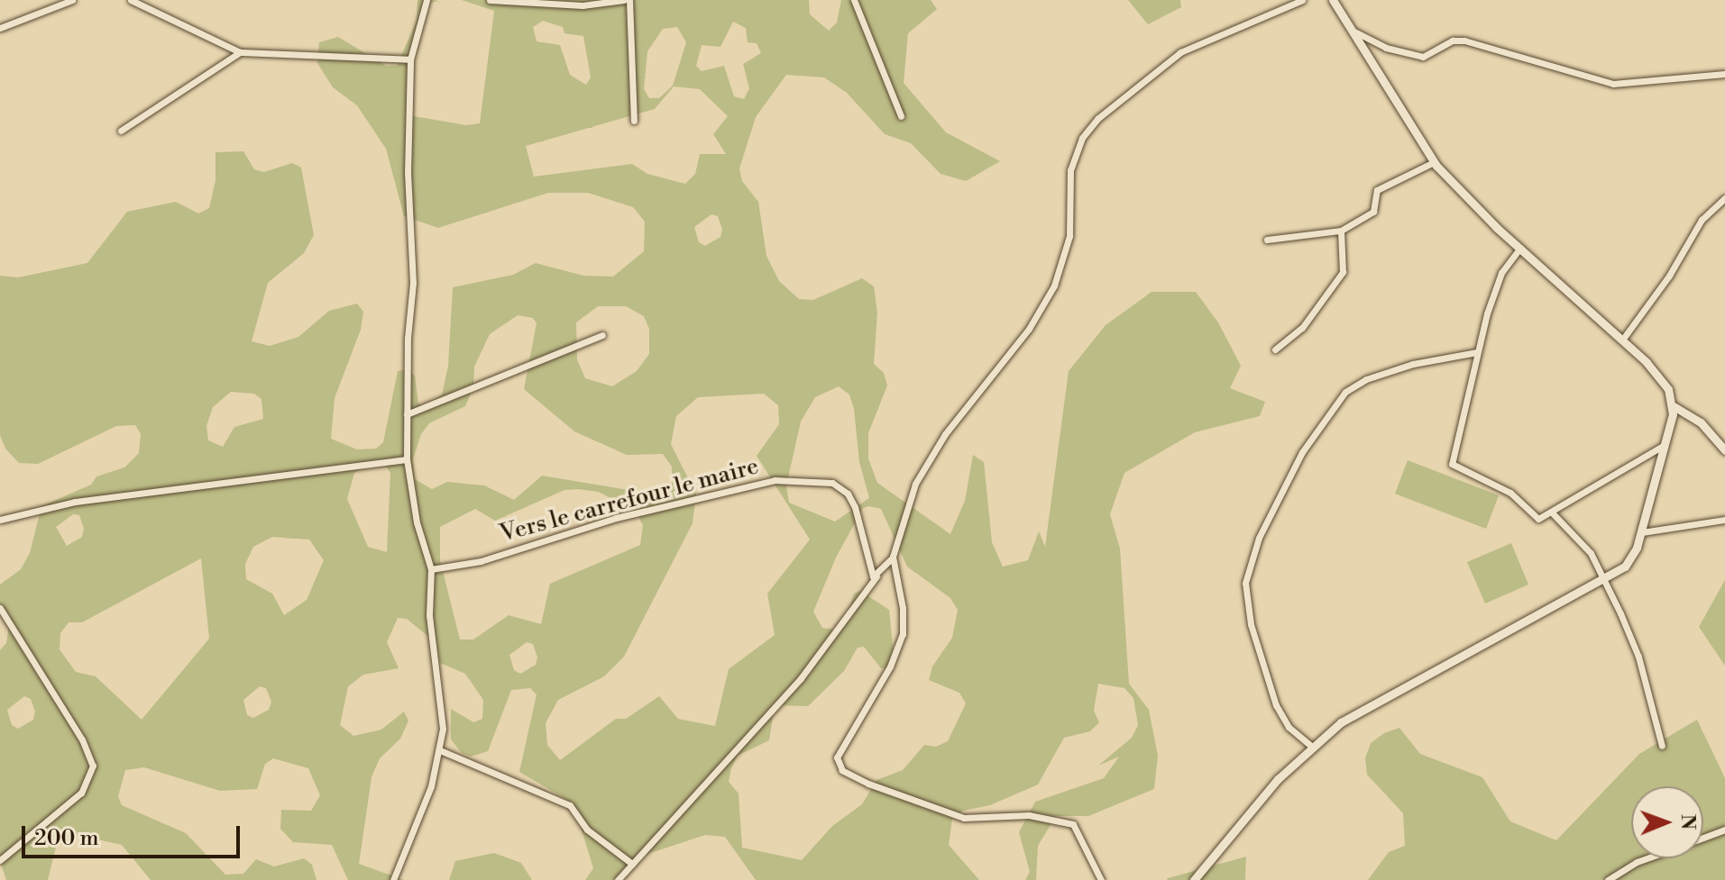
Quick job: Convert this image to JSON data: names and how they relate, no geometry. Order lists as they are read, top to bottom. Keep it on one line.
{"streets":{"street":["Vers le carrefour le maire"]},"scale_bar":"200 m","north":"right"}
